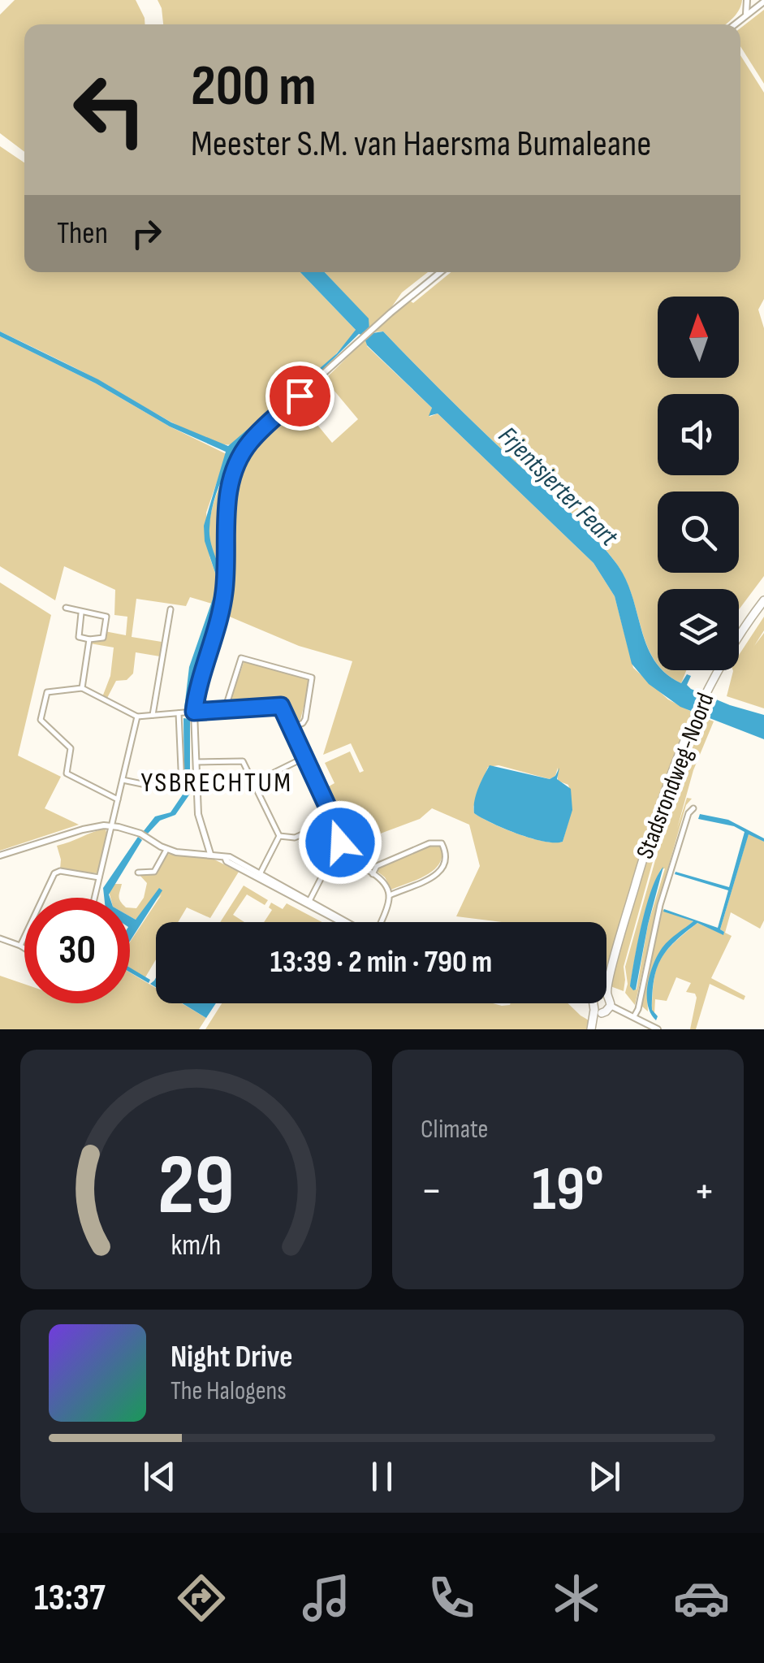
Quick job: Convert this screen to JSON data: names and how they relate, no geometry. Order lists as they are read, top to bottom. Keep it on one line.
{"streets":{"main road":["Stadsrondweg-Noord"]},"districts":["YSBRECHTUM"],"water":["Frjentsjerter Feart"],"north":"top","page":{"turn":["200 m","Meester S.M. van Haersma Bumaleane"],"then":"Then","limit":"30","trip":"13:39 · 2 min · 790 m","tile":"Climate","heat":["−","19°","+"],"song":["Night Drive","The Halogens"],"tabs":"13:37","gauge":["29","km/h"]}}
